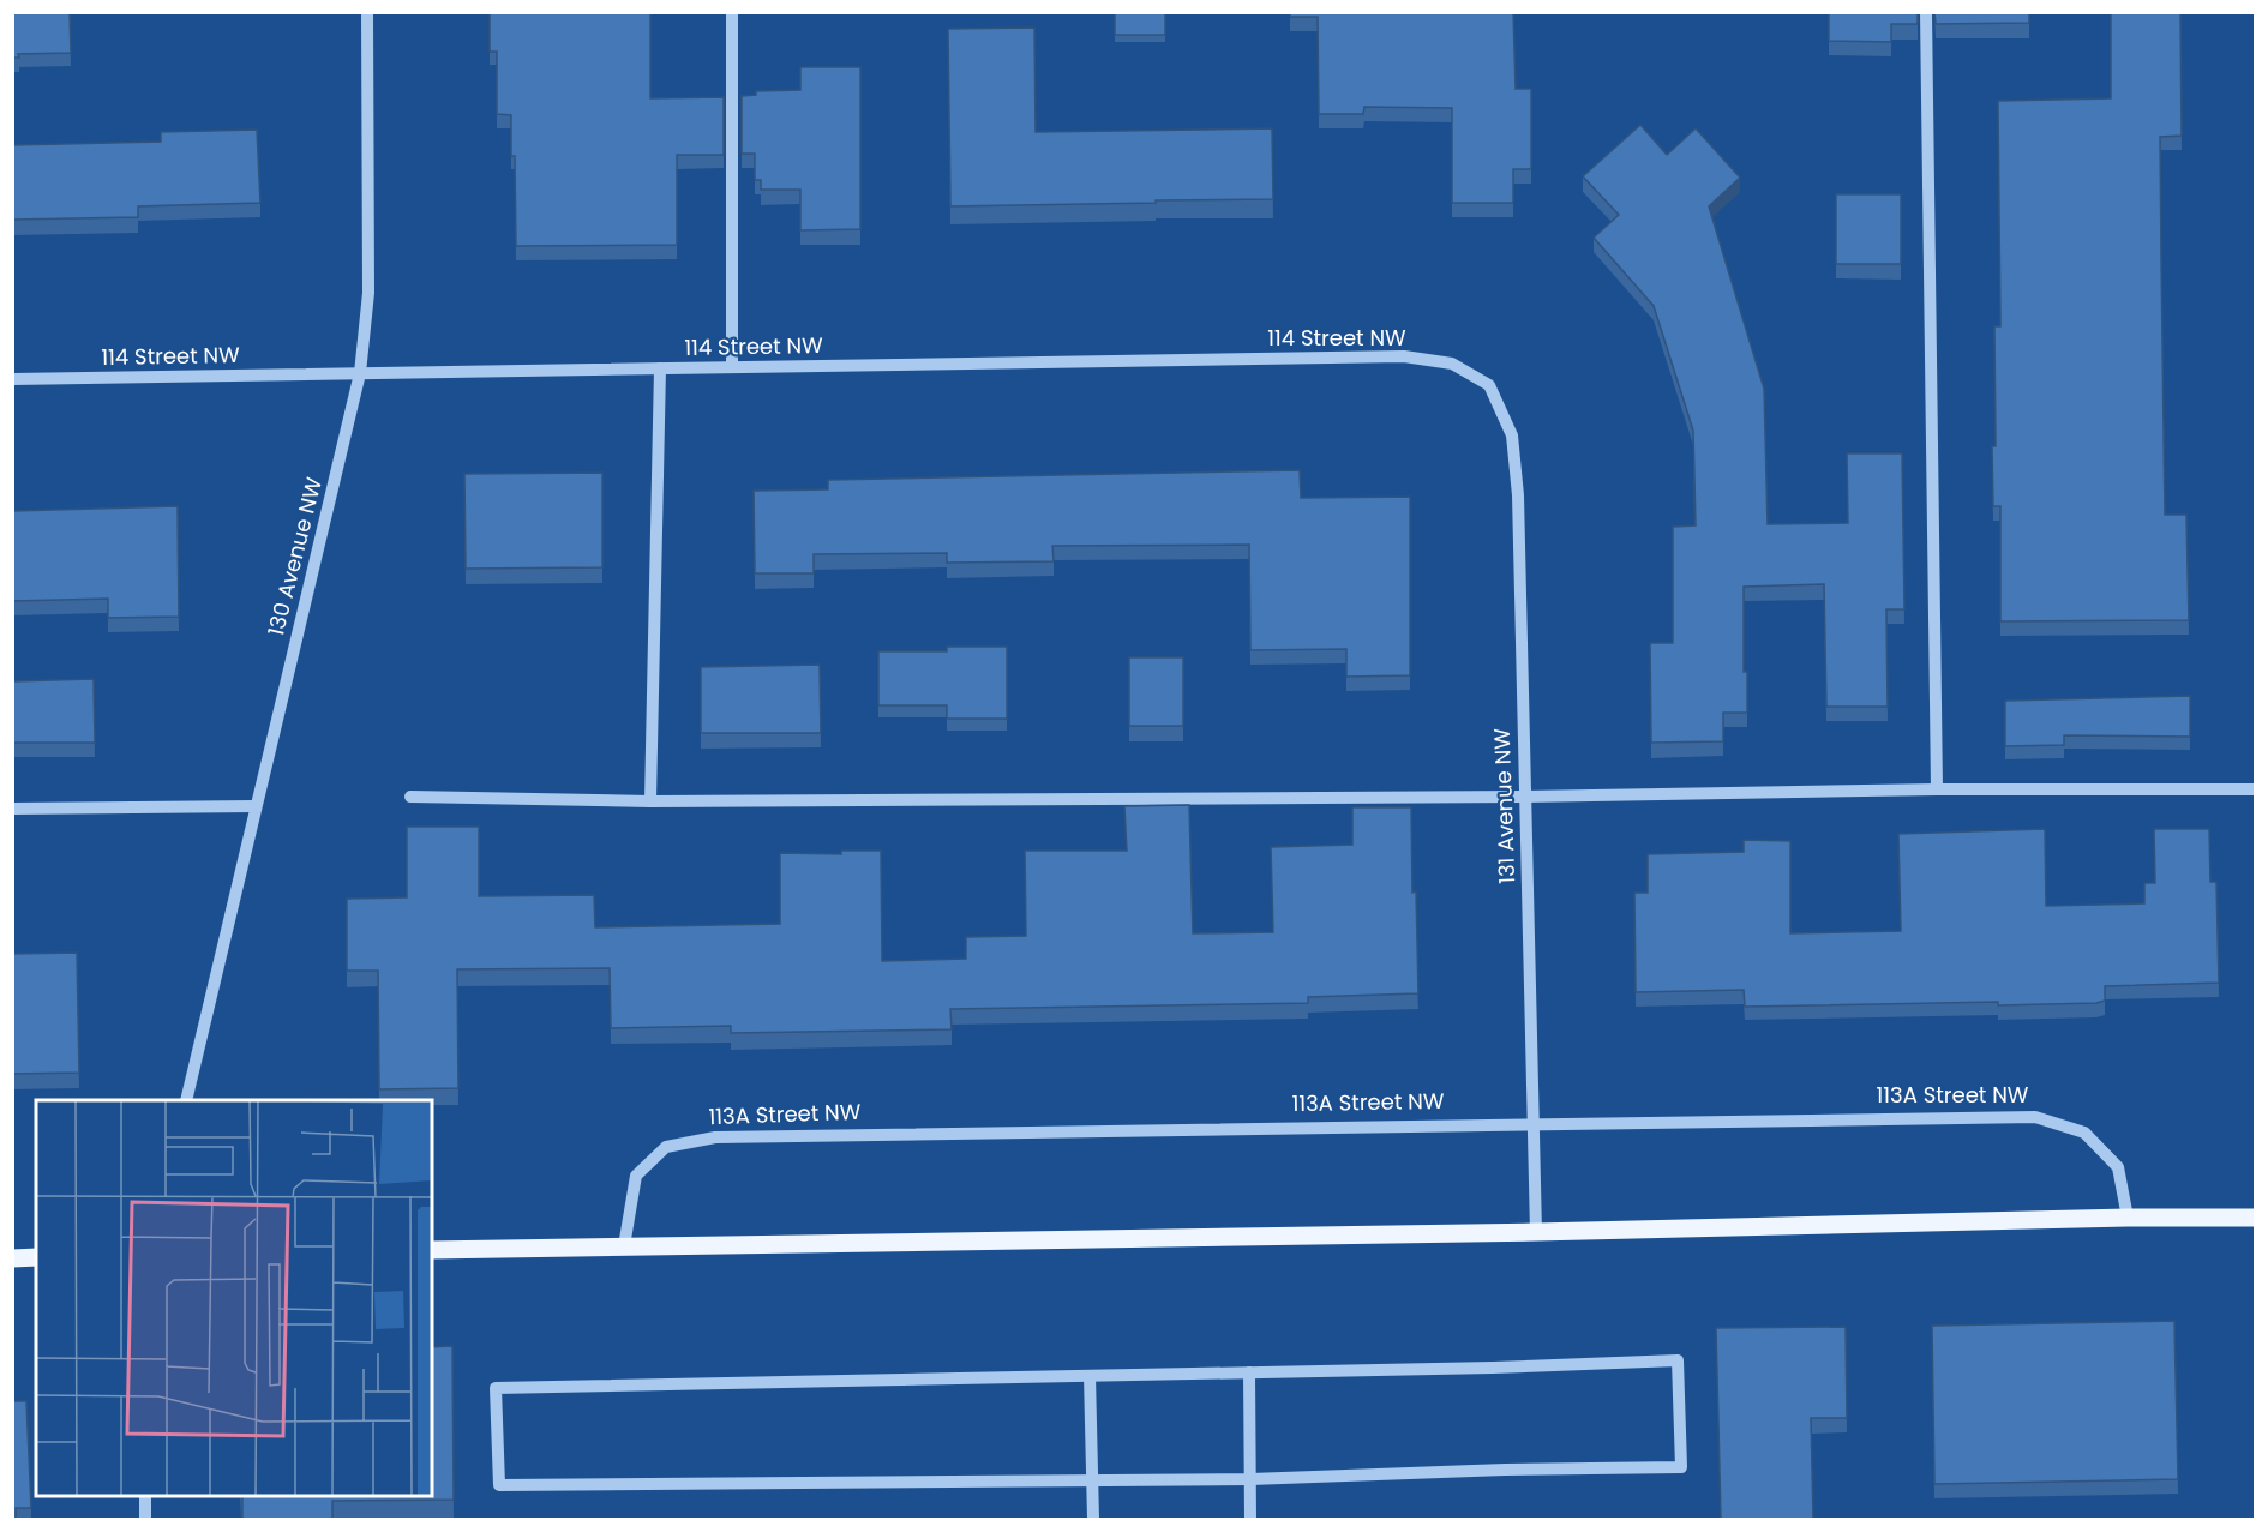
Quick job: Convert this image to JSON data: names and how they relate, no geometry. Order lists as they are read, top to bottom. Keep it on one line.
{"streets":{"street":["114 Street NW","130 Avenue NW","131 Avenue NW","113A Street NW"]},"crossings":[["114 Street NW","130 Avenue NW"],["114 Street NW","131 Avenue NW"],["131 Avenue NW","113A Street NW"]]}
